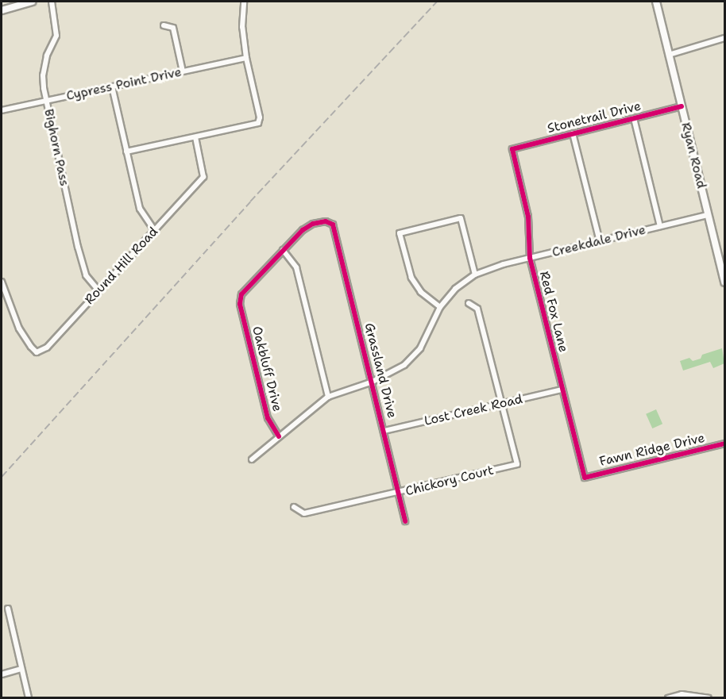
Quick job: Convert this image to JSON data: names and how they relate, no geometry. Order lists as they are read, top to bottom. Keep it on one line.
{"streets":{"main road":["Ryan Road"],"street":["Cypress Point Drive","Stonetrail Drive","Bighorn Pass","Creekdale Drive","Round Hill Road","Red Fox Lane","Oakbluff Drive","Grassland Drive","Lost Creek Road","Fawn Ridge Drive","Chickory Court"]},"crossings":[["Cypress Point Drive","Bighorn Pass"],["Stonetrail Drive","Ryan Road"],["Stonetrail Drive","Red Fox Lane"],["Bighorn Pass","Round Hill Road"],["Ryan Road","Creekdale Drive"],["Creekdale Drive","Red Fox Lane"],["Creekdale Drive","Oakbluff Drive"],["Creekdale Drive","Grassland Drive"],["Red Fox Lane","Lost Creek Road"],["Red Fox Lane","Fawn Ridge Drive"],["Oakbluff Drive","Grassland Drive"],["Grassland Drive","Lost Creek Road"],["Grassland Drive","Chickory Court"],["Lost Creek Road","Chickory Court"]]}
